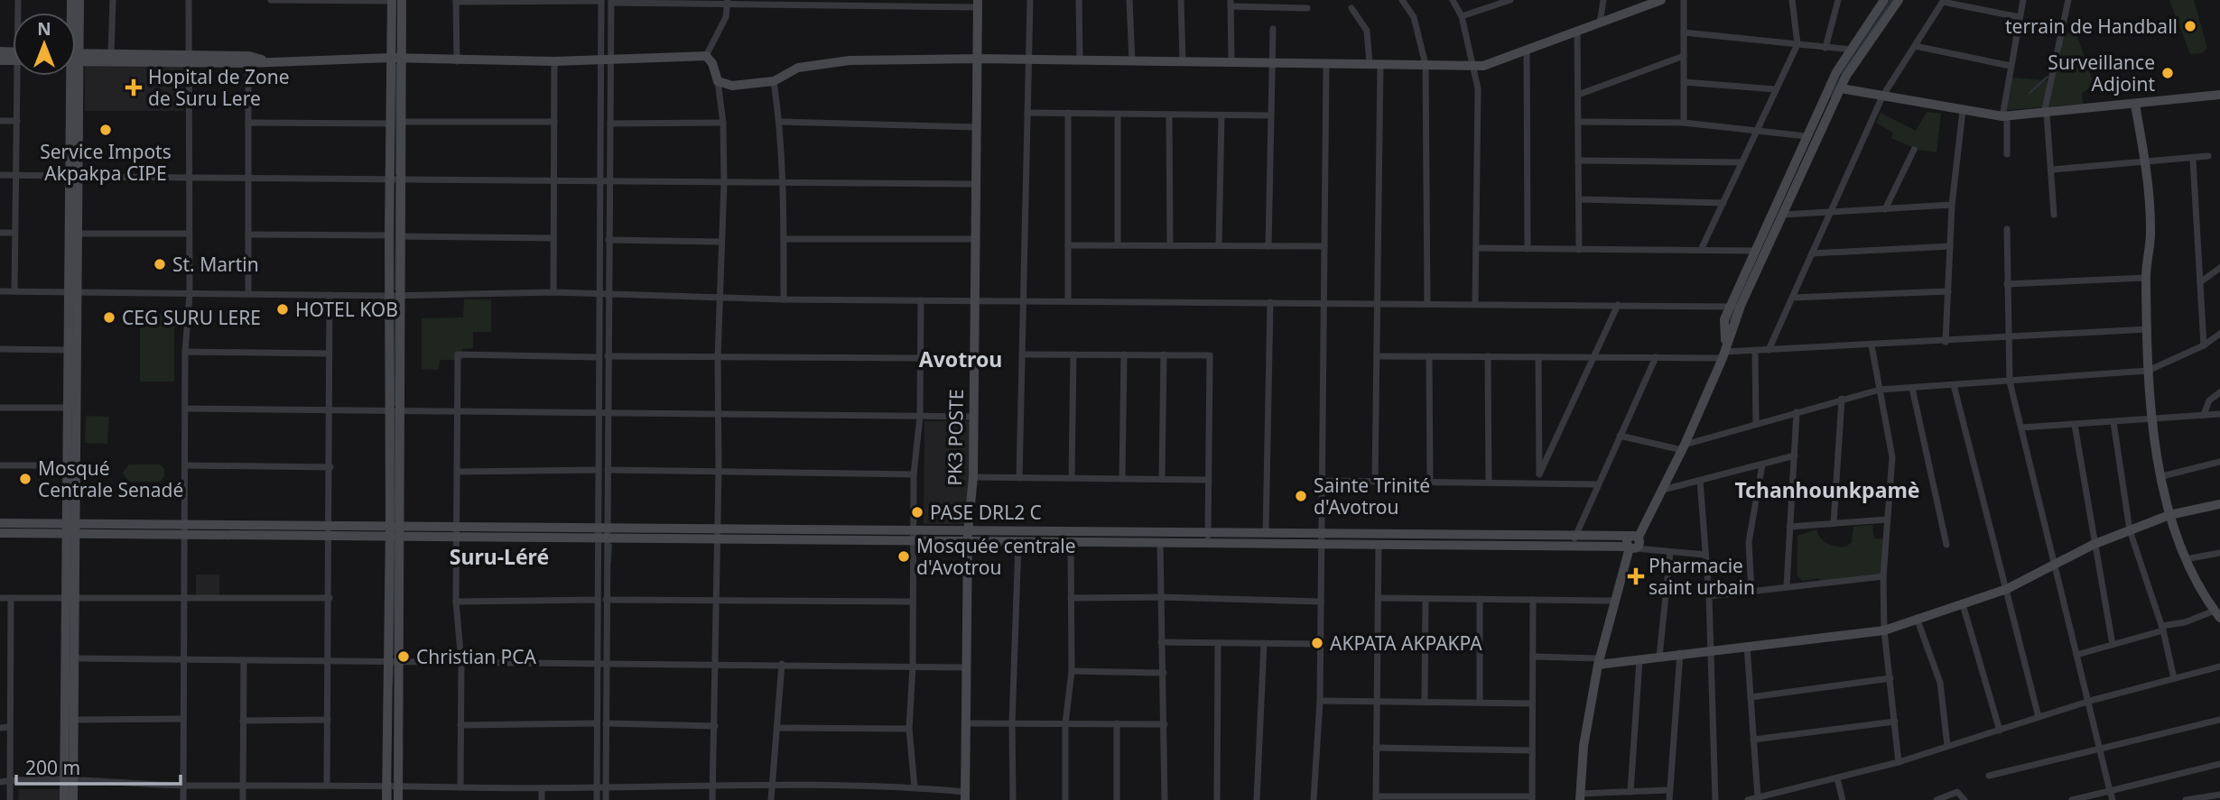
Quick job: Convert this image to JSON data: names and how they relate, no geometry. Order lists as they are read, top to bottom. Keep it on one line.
{"streets":{"street":["PK3 POSTE"]},"districts":["Avotrou","Tchanhounkpamè","Suru-Léré"],"places":{"other":["terrain de Handball","Surveillance Adjoint","Service Impots Akpakpa CIPE","St. Martin","HOTEL KOB","CEG SURU LERE","Mosqué Centrale Senadé","Sainte Trinité d'Avotrou","PASE DRL2 C","Mosquée centrale d'Avotrou","AKPATA AKPAKPA","Christian PCA"],"health":["Hopital de Zone de Suru Lere","Pharmacie saint urbain"]},"scale_bar":"200 m","north":"top"}
